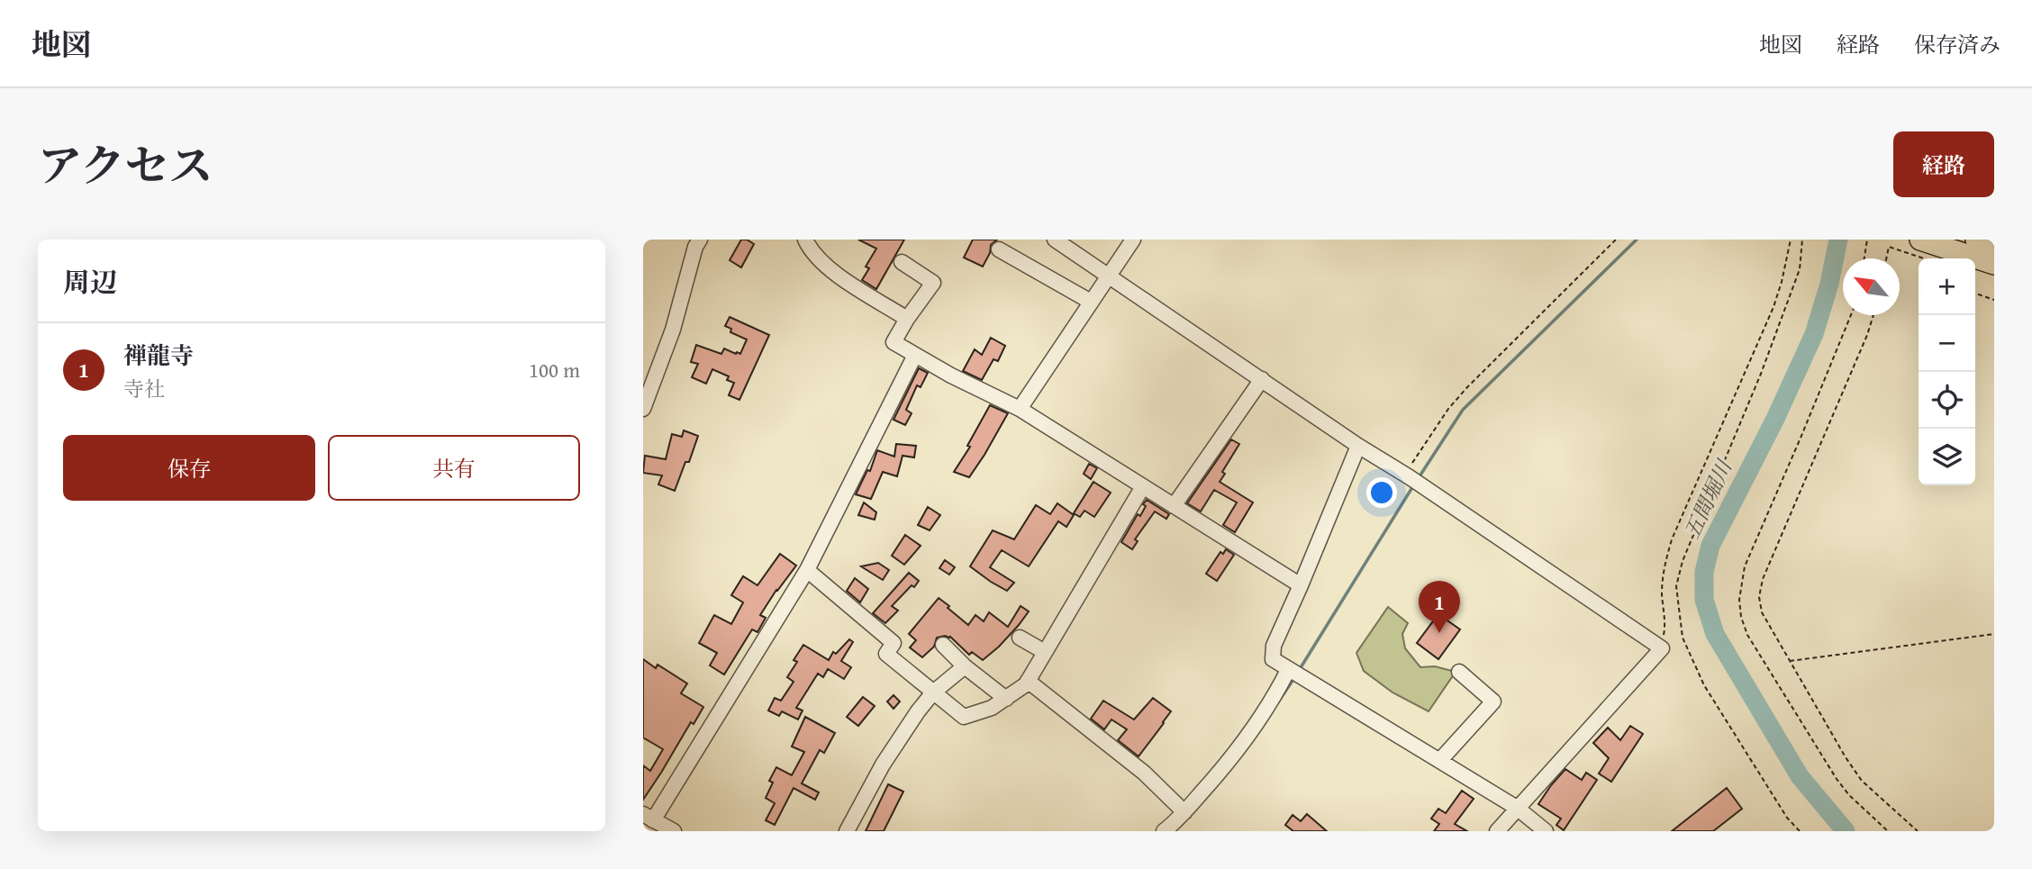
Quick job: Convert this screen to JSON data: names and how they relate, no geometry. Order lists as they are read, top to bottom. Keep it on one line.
{"water":["五間堀川"],"north":"top left","page":{"header":"地図","nav":["地図","経路","保存済み"],"title":"アクセス","buttons":["経路",["保存","共有"]],"heading":"周辺","map_buttons":["+","−"],"list":[{"mark":"1","name":"禅龍寺","note":"寺社","value":"100 m"}],"pins":"1"}}
